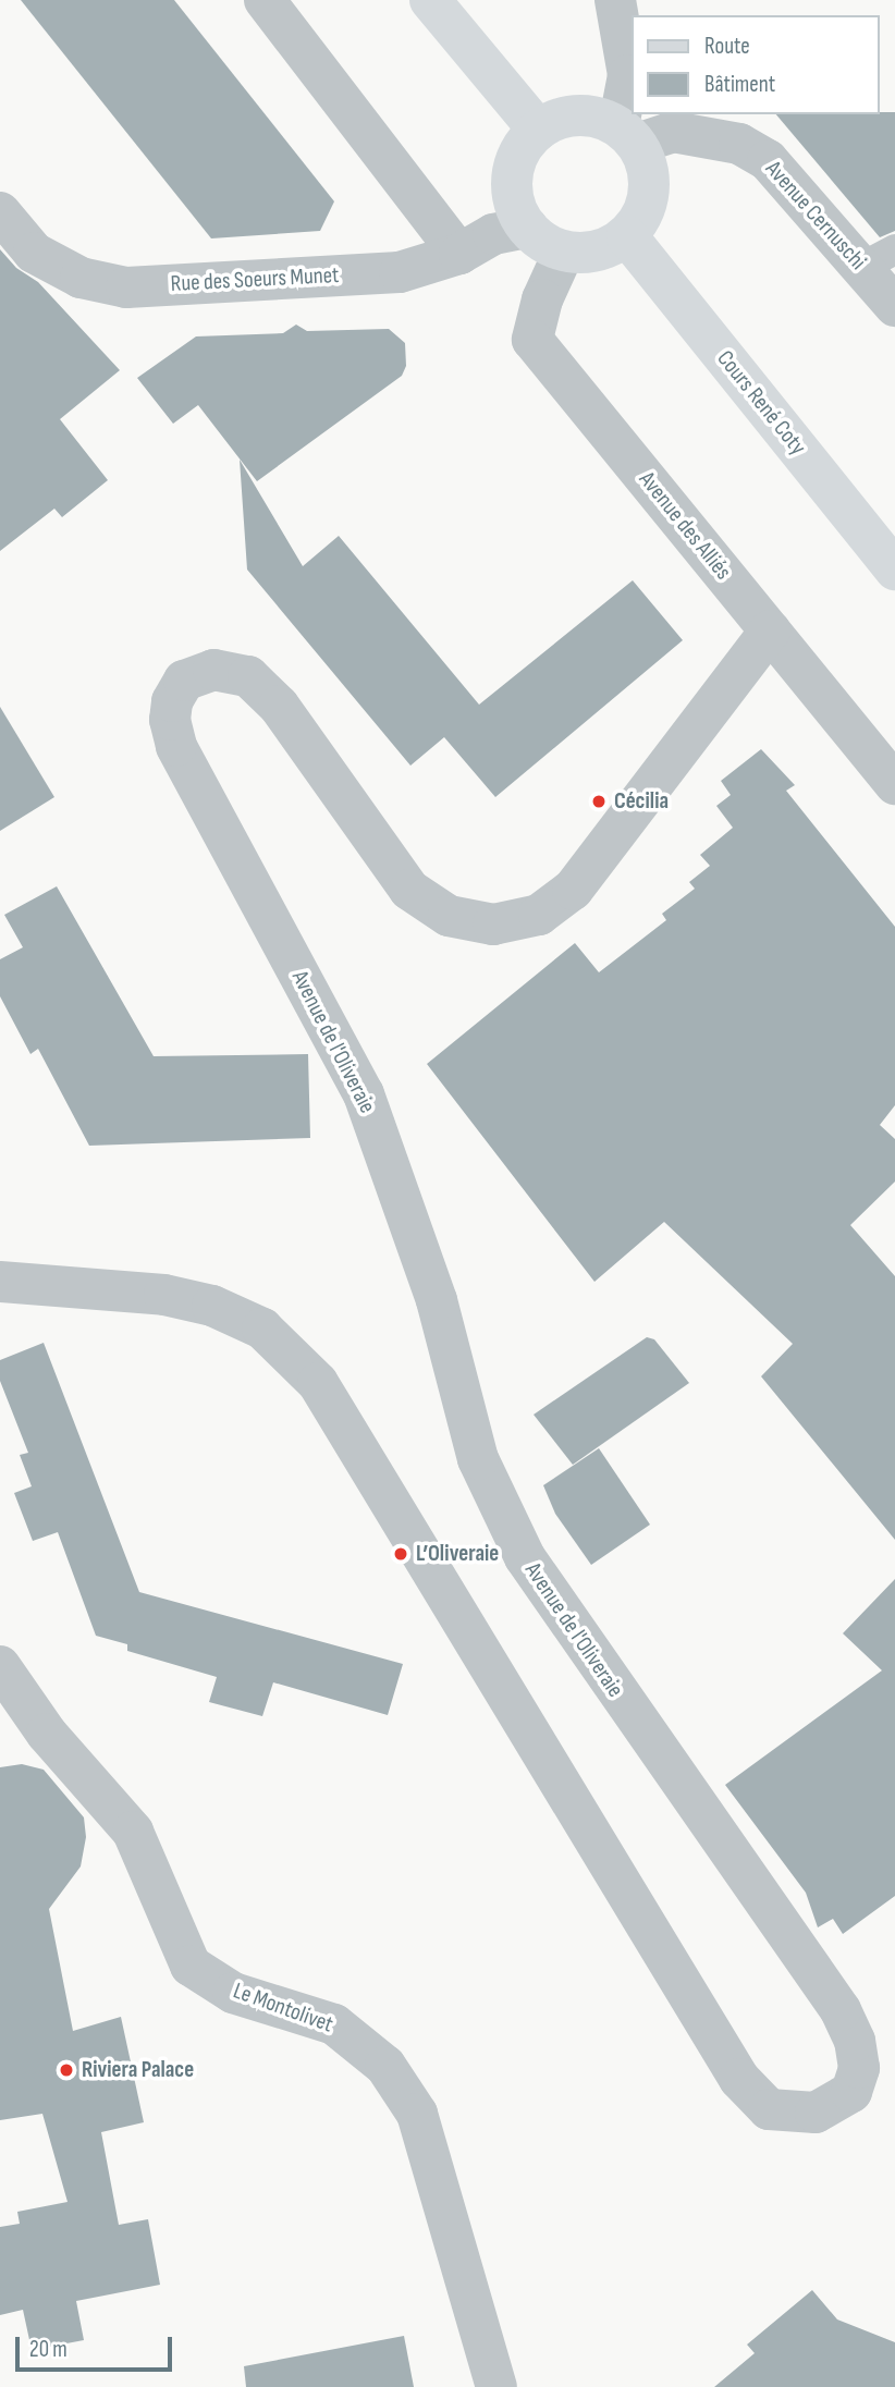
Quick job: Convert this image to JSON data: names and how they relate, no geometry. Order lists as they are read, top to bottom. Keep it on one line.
{"streets":{"street":["Avenue Cernuschi","Rue des Soeurs Munet","Cours René Coty","Avenue des Alliés","Avenue de l'Oliveraie","Le Montolivet"]},"crossings":[["Avenue Cernuschi","Rue des Soeurs Munet"],["Avenue Cernuschi","Cours René Coty"],["Avenue Cernuschi","Avenue des Alliés"],["Rue des Soeurs Munet","Cours René Coty"],["Rue des Soeurs Munet","Avenue des Alliés"],["Cours René Coty","Avenue des Alliés"],["Avenue des Alliés","Avenue de l'Oliveraie"]],"places":["Cécilia","L’Oliveraie","Riviera Palace"],"legend":["Route","Bâtiment"],"scale_bar":"20 m"}
